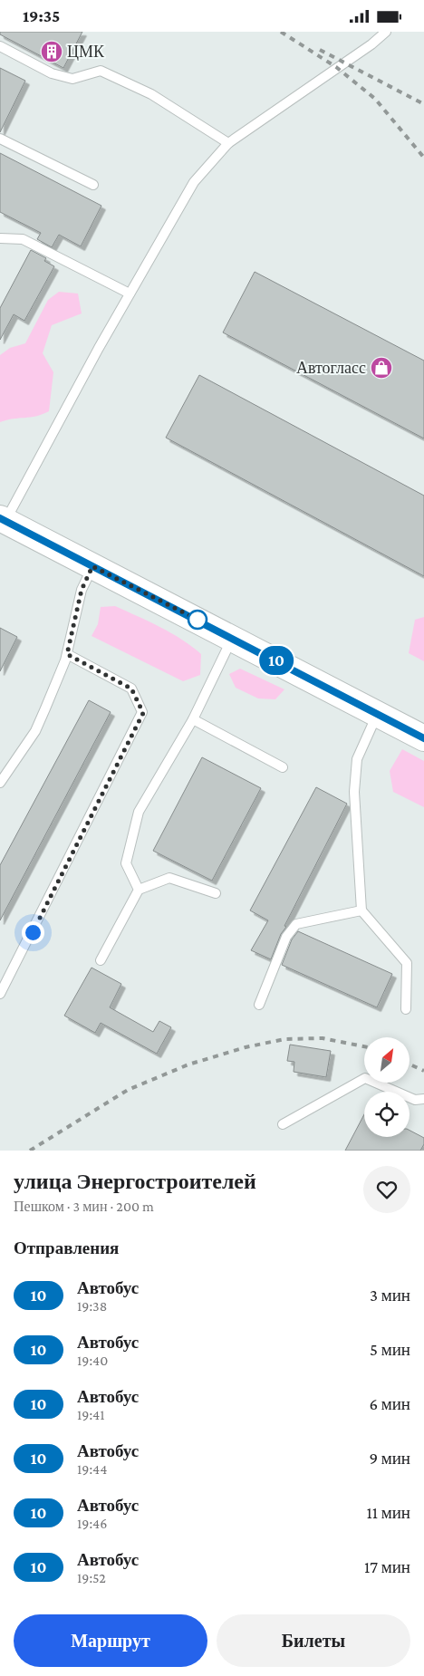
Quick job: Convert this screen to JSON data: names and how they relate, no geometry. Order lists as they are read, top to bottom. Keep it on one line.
{"places":{"building":["ЦМК"],"shop":["Автогласс"]},"lines":["bus line 10"],"north":"top right","page":{"status":"19:35","on_map":"10","heading":[["улица Энергостроителей","Пешком · 3 мин · 200 m"],"Отправления"],"list":[{"mark":"10","name":"Автобус","note":"19:38","value":"3 мин"},{"mark":"10","name":"Автобус","note":"19:40","value":"5 мин"},{"mark":"10","name":"Автобус","note":"19:41","value":"6 мин"},{"mark":"10","name":"Автобус","note":"19:44","value":"9 мин"},{"mark":"10","name":"Автобус","note":"19:46","value":"11 мин"},{"mark":"10","name":"Автобус","note":"19:52","value":"17 мин"}],"buttons":["Маршрут","Билеты"]}}
